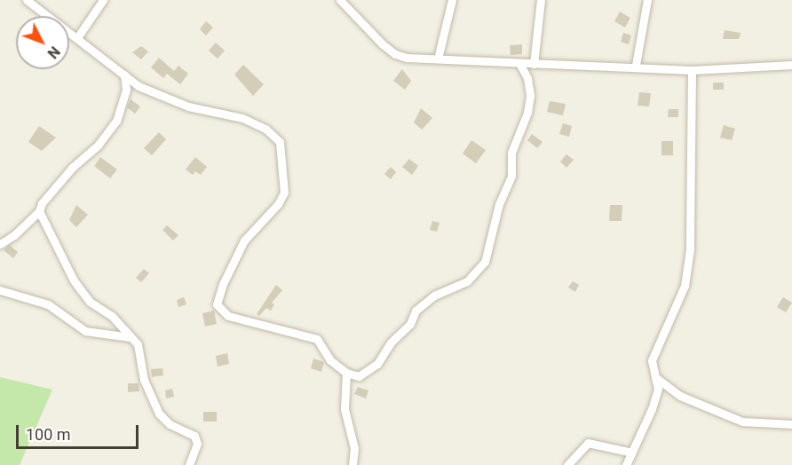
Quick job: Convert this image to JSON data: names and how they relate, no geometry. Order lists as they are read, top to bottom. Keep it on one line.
{"scale_bar":"100 m","north":"bottom right"}
